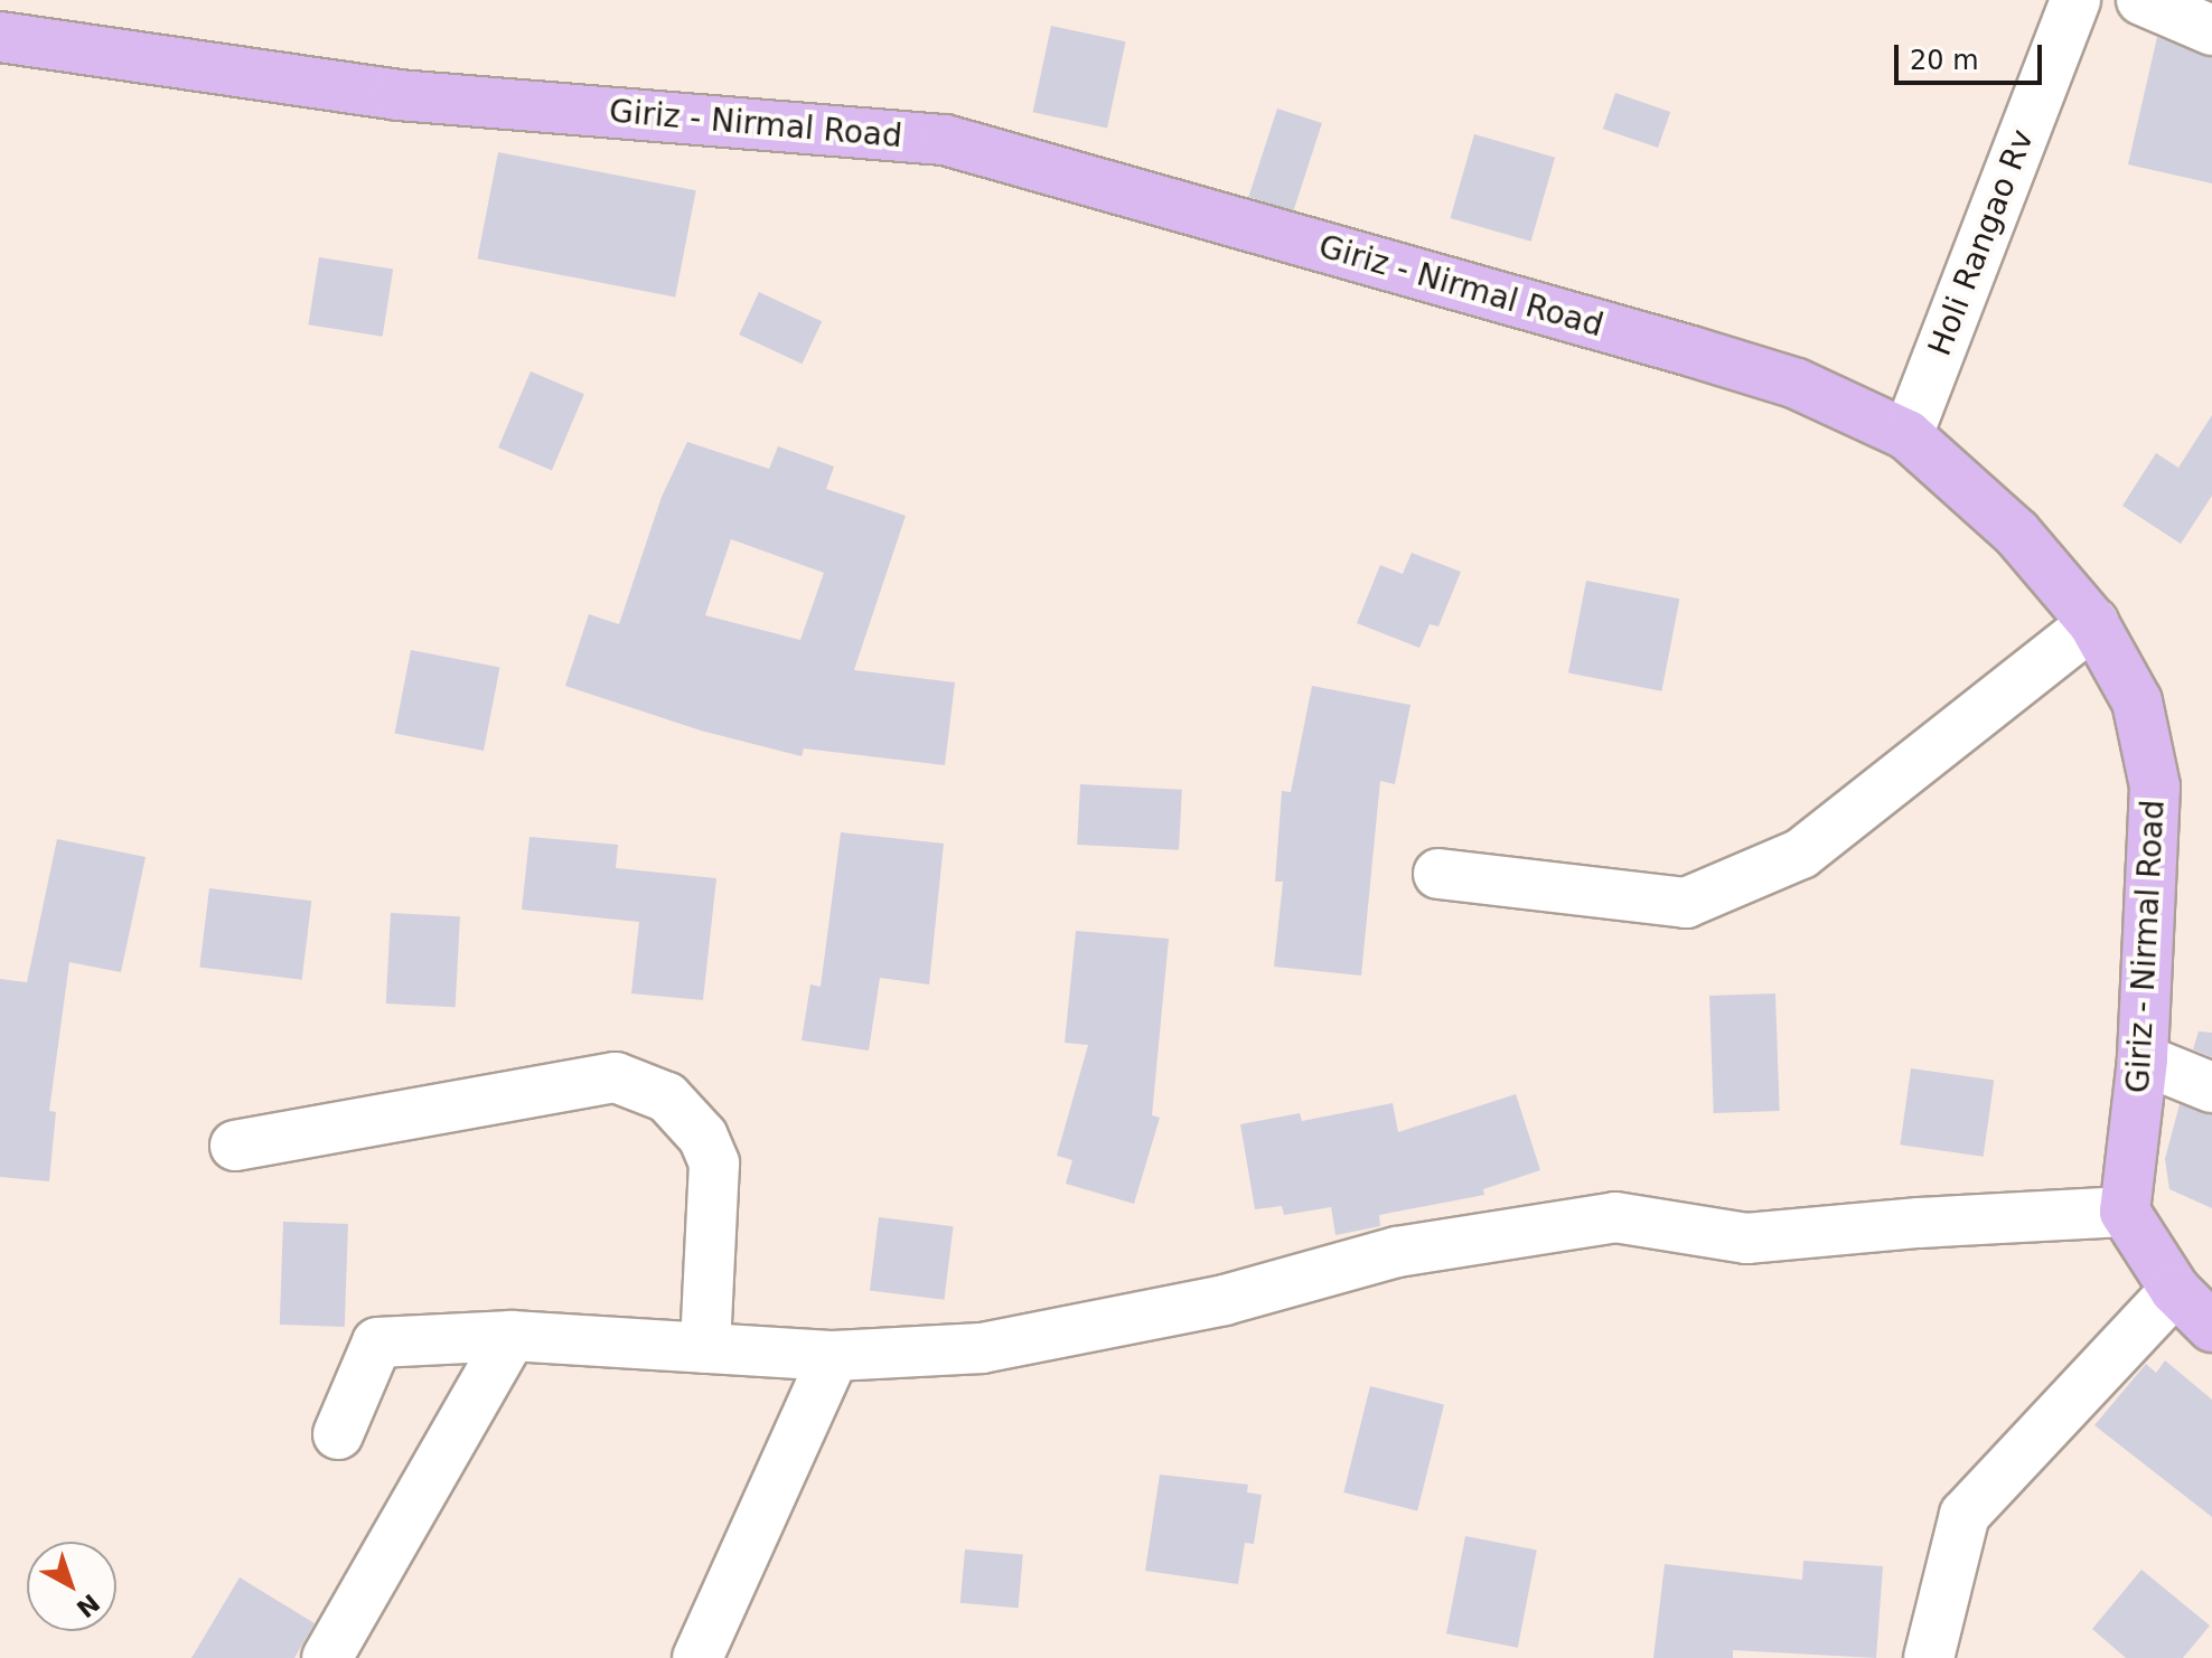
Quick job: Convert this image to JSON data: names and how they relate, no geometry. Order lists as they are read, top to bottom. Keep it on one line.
{"streets":{"main road":["Giriz - Nirmal Road"],"street":["Holi Rangao Rv"]},"crossings":[["Giriz - Nirmal Road","Holi Rangao Rv"]],"scale_bar":"20 m","north":"bottom right"}
